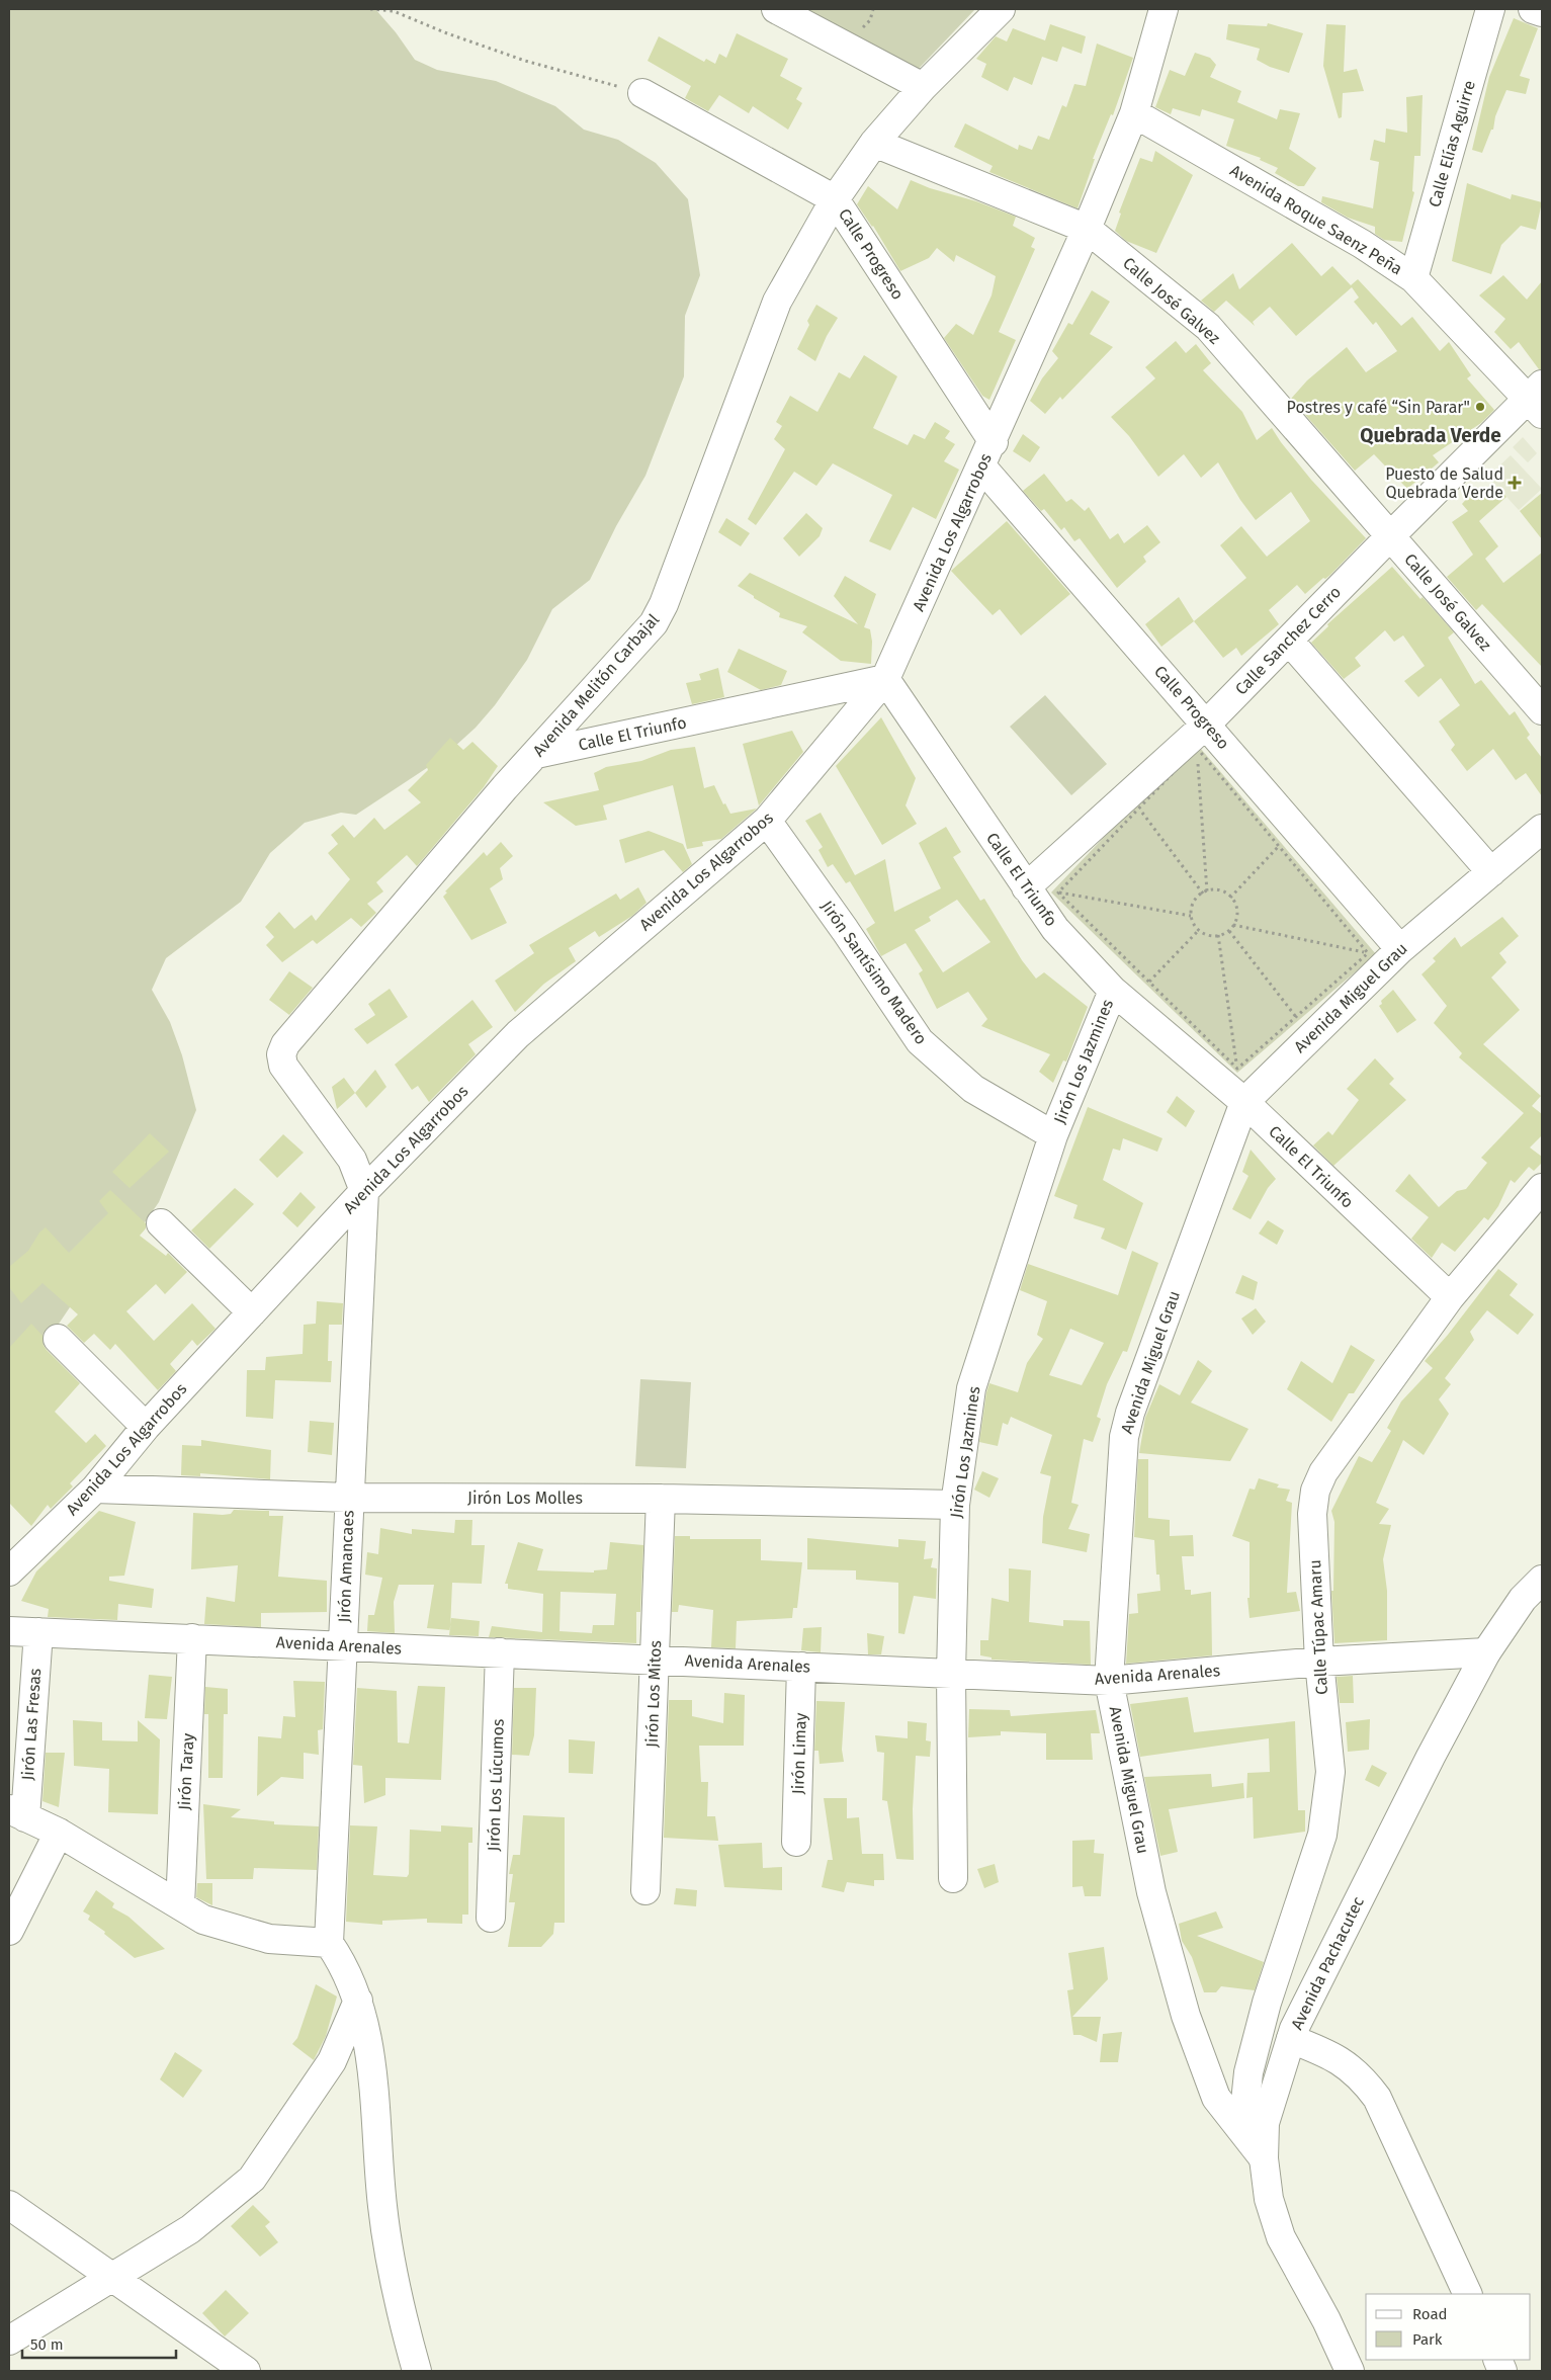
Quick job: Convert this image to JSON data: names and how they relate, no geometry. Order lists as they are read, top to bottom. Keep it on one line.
{"streets":{"street":["Calle Elías Aguirre","Avenida Roque Saenz Peña","Calle Progreso","Calle José Galvez","Avenida Los Algarrobos","Calle Sanchez Cerro","Avenida Melitón Carbajal","Calle El Triunfo","Jirón Santísimo Madero","Avenida Miguel Grau","Jirón Los Jazmines","Jirón Los Molles","Jirón Amancaes","Calle Túpac Amaru","Avenida Arenales","Jirón Los Mitos","Jirón Las Fresas","Jirón Limay","Jirón Taray","Jirón Los Lúcumos","Avenida Pachacutec"]},"crossings":[["Calle Elías Aguirre","Avenida Roque Saenz Peña"],["Avenida Roque Saenz Peña","Avenida Los Algarrobos"],["Avenida Roque Saenz Peña","Calle Sanchez Cerro"],["Calle Progreso","Avenida Los Algarrobos"],["Calle Progreso","Calle Sanchez Cerro"],["Calle Progreso","Avenida Melitón Carbajal"],["Calle Progreso","Avenida Miguel Grau"],["Calle José Galvez","Avenida Los Algarrobos"],["Calle José Galvez","Calle Sanchez Cerro"],["Calle José Galvez","Avenida Melitón Carbajal"],["Avenida Los Algarrobos","Avenida Melitón Carbajal"],["Avenida Los Algarrobos","Calle El Triunfo"],["Avenida Los Algarrobos","Jirón Santísimo Madero"],["Avenida Los Algarrobos","Jirón Los Molles"],["Avenida Los Algarrobos","Jirón Amancaes"],["Calle Sanchez Cerro","Calle El Triunfo"],["Avenida Melitón Carbajal","Calle El Triunfo"],["Avenida Melitón Carbajal","Jirón Amancaes"],["Calle El Triunfo","Avenida Miguel Grau"],["Calle El Triunfo","Jirón Los Jazmines"],["Calle El Triunfo","Calle Túpac Amaru"],["Jirón Santísimo Madero","Jirón Los Jazmines"],["Avenida Miguel Grau","Calle Túpac Amaru"],["Avenida Miguel Grau","Avenida Arenales"],["Avenida Miguel Grau","Avenida Pachacutec"],["Jirón Los Jazmines","Jirón Los Molles"],["Jirón Los Jazmines","Avenida Arenales"],["Jirón Los Molles","Jirón Amancaes"],["Jirón Los Molles","Jirón Los Mitos"],["Jirón Amancaes","Avenida Arenales"],["Calle Túpac Amaru","Avenida Arenales"],["Avenida Arenales","Jirón Los Mitos"],["Avenida Arenales","Jirón Las Fresas"],["Avenida Arenales","Jirón Limay"],["Avenida Arenales","Jirón Taray"],["Avenida Arenales","Jirón Los Lúcumos"],["Avenida Arenales","Avenida Pachacutec"]],"districts":["Quebrada Verde"],"places":{"other":["Postres y café “Sin Parar\""],"health":["Puesto de Salud Quebrada Verde"]},"legend":["Road","Park"],"scale_bar":"50 m"}
